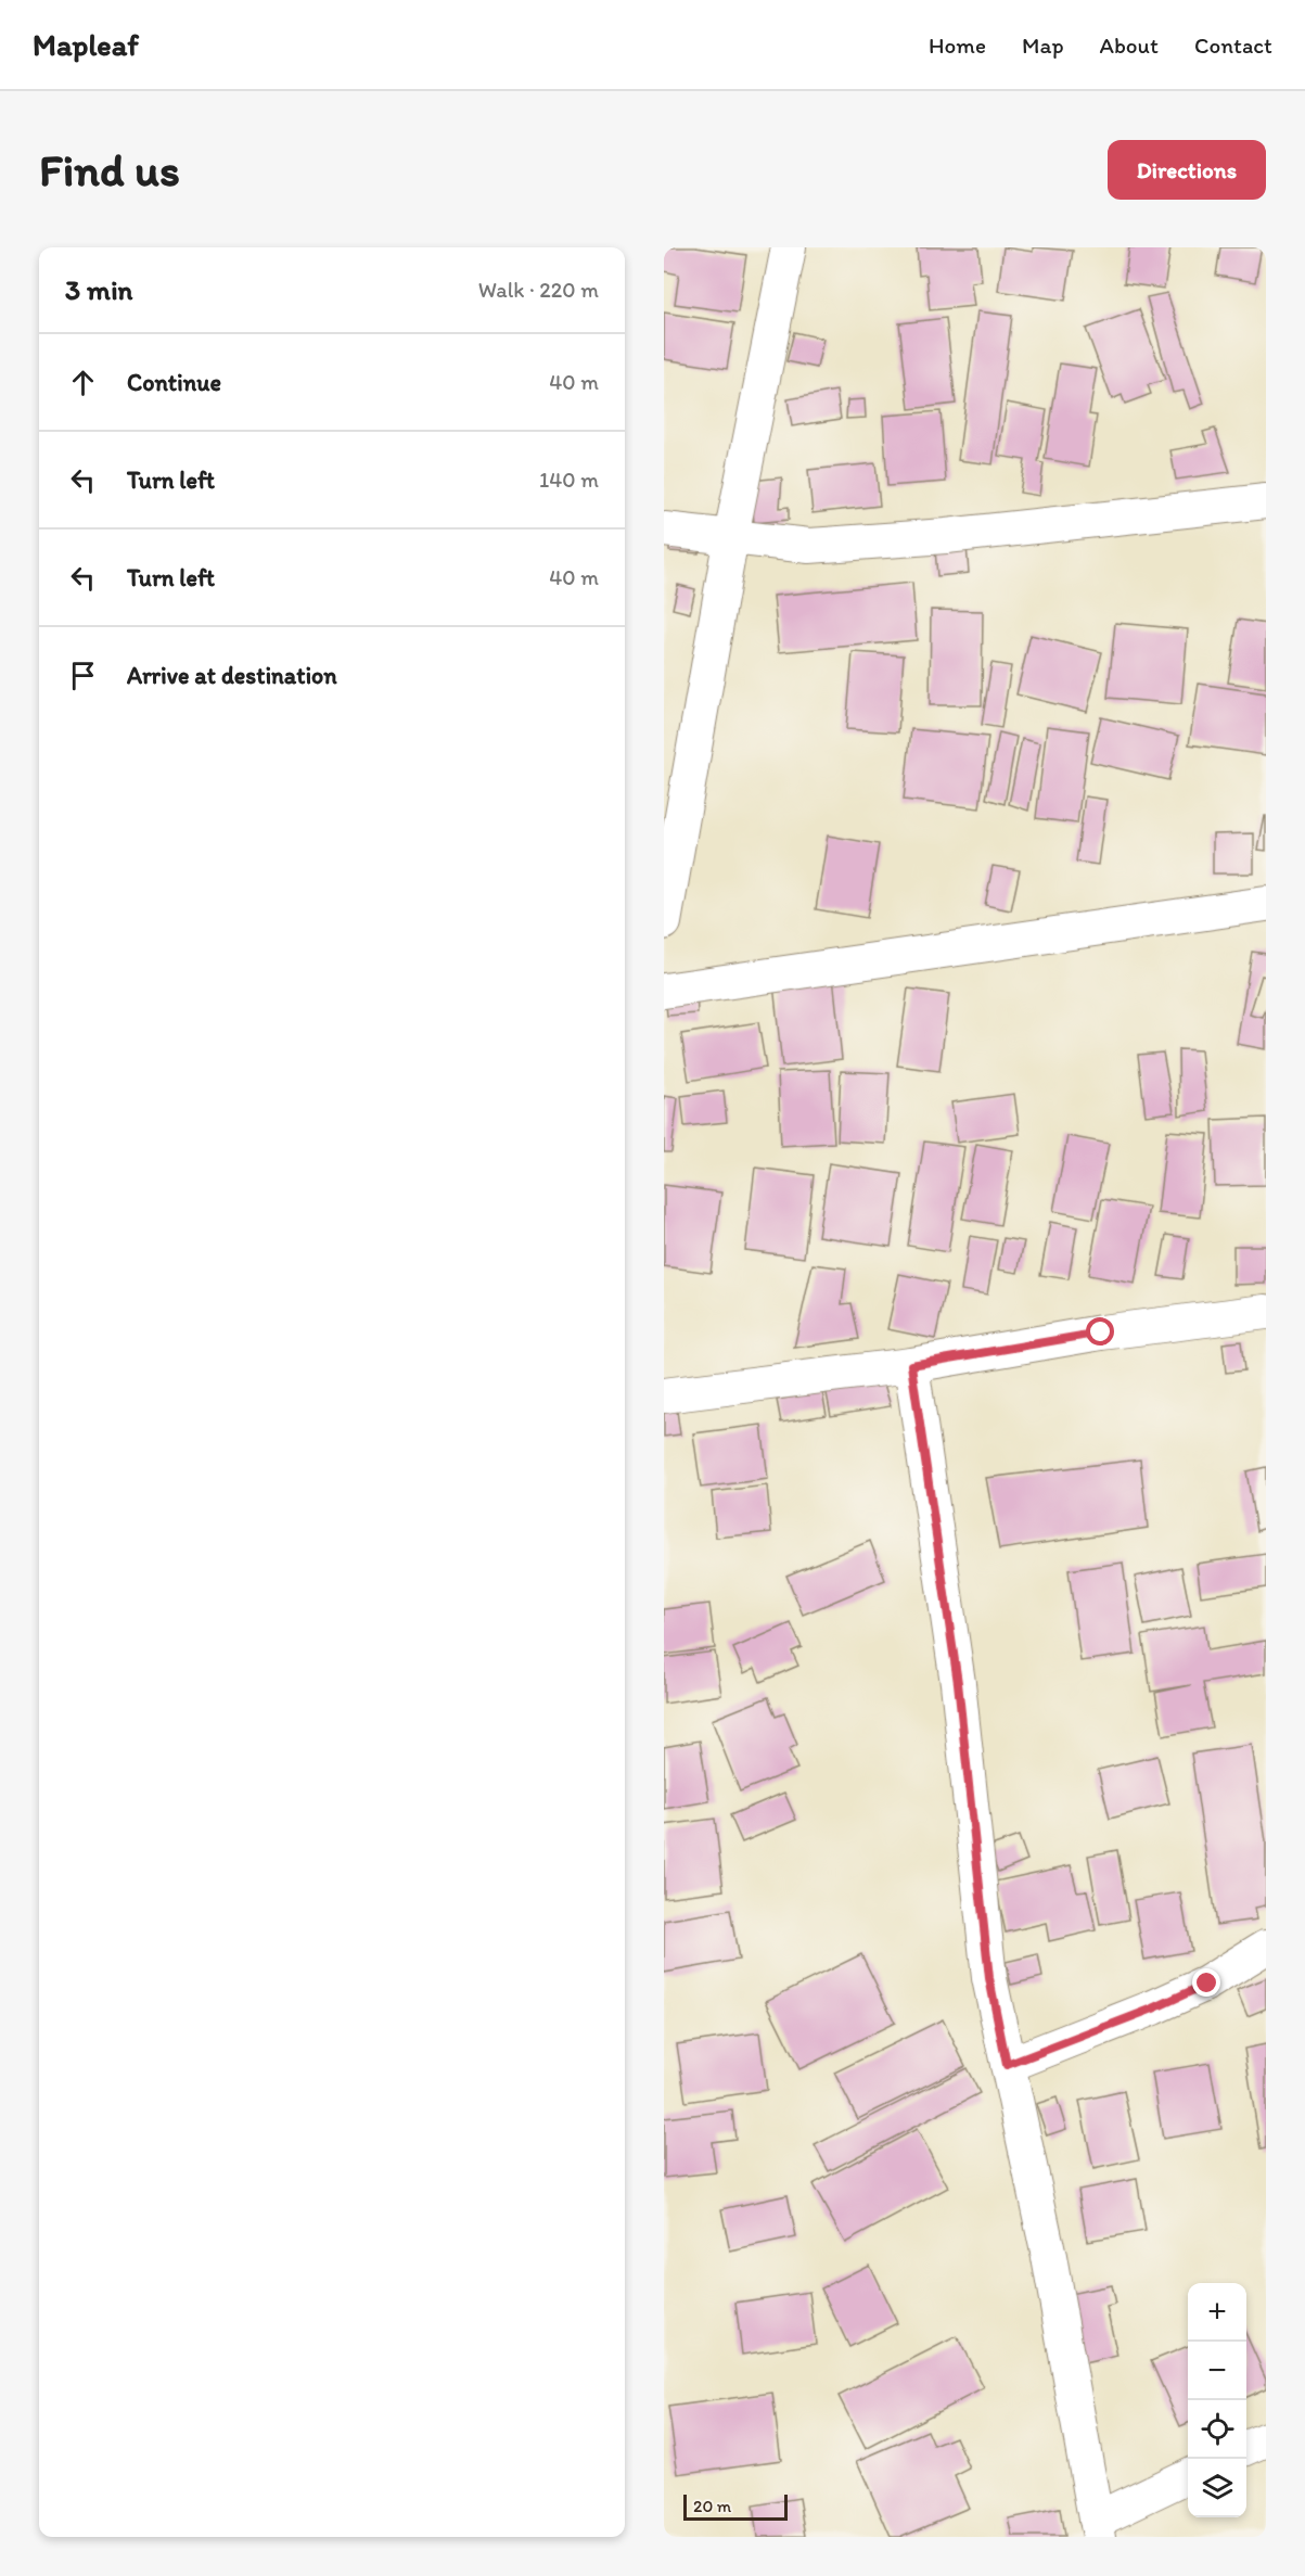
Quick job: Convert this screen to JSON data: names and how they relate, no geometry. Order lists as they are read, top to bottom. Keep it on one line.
{"scale_bar":"20 m","page":{"header":"Mapleaf","nav":["Home","Map","About","Contact"],"buttons":"Directions","title":"Find us","heading":["3 min","Walk · 220 m"],"list":[["Continue","40 m"],["Turn left","140 m"],["Turn left","40 m"],"Arrive at destination"],"map_buttons":["+","−"],"scale":"20 m"}}
